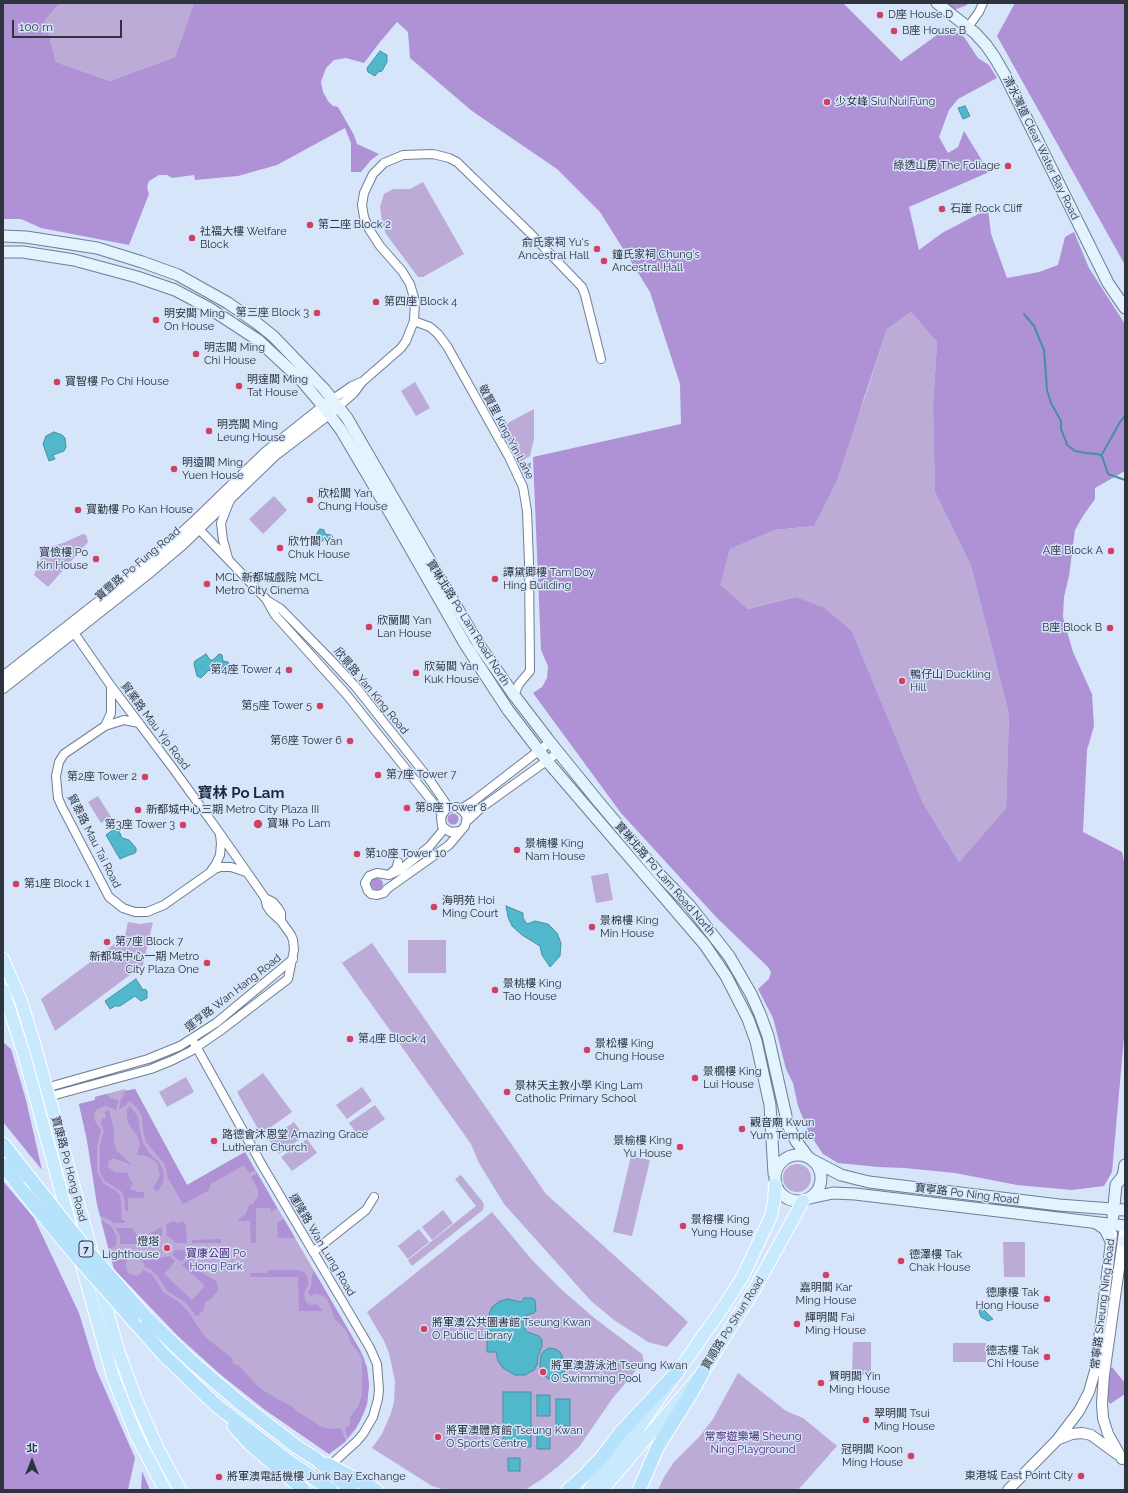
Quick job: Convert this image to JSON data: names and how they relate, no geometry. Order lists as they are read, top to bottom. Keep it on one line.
{"streets":{"highway":["7"],"main road":["清水灣道 Clear Water Bay Road","寶琳北路 Po Lam Road North","寶康路 Po Hong Road","寶寧路 Po Ning Road","常寧路 Sheung Ning Road","寶順路 Po Shun Road"],"street":["敬賢里 King Yin Lane","寶豐路 Po Fung Road","欣景路 Yan King Road","貿業路 Mau Yip Road","貿泰路 Mau Tai Road","運亨路 Wan Hang Road","運隆路 Wan Lung Road"]},"crossings":[["敬賢里 King Yin Lane","寶琳北路 Po Lam Road North"],["寶豐路 Po Fung Road","寶琳北路 Po Lam Road North"],["寶豐路 Po Fung Road","欣景路 Yan King Road"],["寶豐路 Po Fung Road","貿業路 Mau Yip Road"],["寶琳北路 Po Lam Road North","寶寧路 Po Ning Road"],["寶琳北路 Po Lam Road North","寶順路 Po Shun Road"],["貿業路 Mau Yip Road","貿泰路 Mau Tai Road"],["貿業路 Mau Yip Road","運亨路 Wan Hang Road"],["運亨路 Wan Hang Road","寶康路 Po Hong Road"],["運亨路 Wan Hang Road","運隆路 Wan Lung Road"],["寶寧路 Po Ning Road","常寧路 Sheung Ning Road"],["寶寧路 Po Ning Road","寶順路 Po Shun Road"]],"districts":["寶林 Po Lam"],"parks":["寶康公園 Po Hong Park","常寧遊樂場 Sheung Ning Playground"],"places":["D座 House D","B座 House B","少女峰 Siu Nui Fung","綠透山房 The Foliage","石崖 Rock Cliff","第二座 Block 2","社福大樓 Welfare Block","俞氏家祠 Yu's Ancestral Hall","鐘氏家祠 Chung's Ancestral Hall","第四座 Block 4","第三座 Block 3","明安閣 Ming On House","明志閣 Ming Chi House","寶智樓 Po Chi House","明達閣 Ming Tat House","明亮閣 Ming Leung House","明遠閣 Ming Yuen House","欣松閣 Yan Chung House","寶勤樓 Po Kan House","欣竹閣 Yan Chuk House","A座 Block A","寶儉樓 Po Kin House","譚黛卿樓 Tam Doy Hing Building","MCL 新都城戲院 MCL Metro City Cinema","欣蘭閣 Yan Lan House","B座 Block B","第4座 Tower 4","欣菊閣 Yan Kuk House","鴨仔山 Duckling Hill","第5座 Tower 5","第6座 Tower 6","第7座 Tower 7","第2座 Tower 2","第8座 Tower 8","新都城中心三期 Metro City Plaza III","寶琳 Po Lam","第3座 Tower 3","景楠樓 King Nam House","第10座 Tower 10","第1座 Block 1","海明苑 Hoi Ming Court","景棉樓 King Min House","第7座 Block 7","新都城中心一期 Metro City Plaza One","景桃樓 King Tao House","第4座 Block 4","景松樓 King Chung House","景櫚樓 King Lui House","景林天主教小學 King Lam Catholic Primary School","觀音廟 Kwun Yum Temple","路德會沐恩堂 Amazing Grace Lutheran Church","景榆樓 King Yu House","景榕樓 King Yung House","燈塔 Lighthouse","德澤樓 Tak Chak House","嘉明閣 Kar Ming House","德康樓 Tak Hong House","輝明閣 Fai Ming House","將軍澳公共圖書館 Tseung Kwan O Public Library","德志樓 Tak Chi House","將軍澳游泳池 Tseung Kwan O Swimming Pool","賢明閣 Yin Ming House","翠明閣 Tsui Ming House","將軍澳體育館 Tseung Kwan O Sports Centre","冠明閣 Koon Ming House","東港城 East Point City","將軍澳電話機樓 Junk Bay Exchange"],"scale_bar":"100 m","north":"top"}
